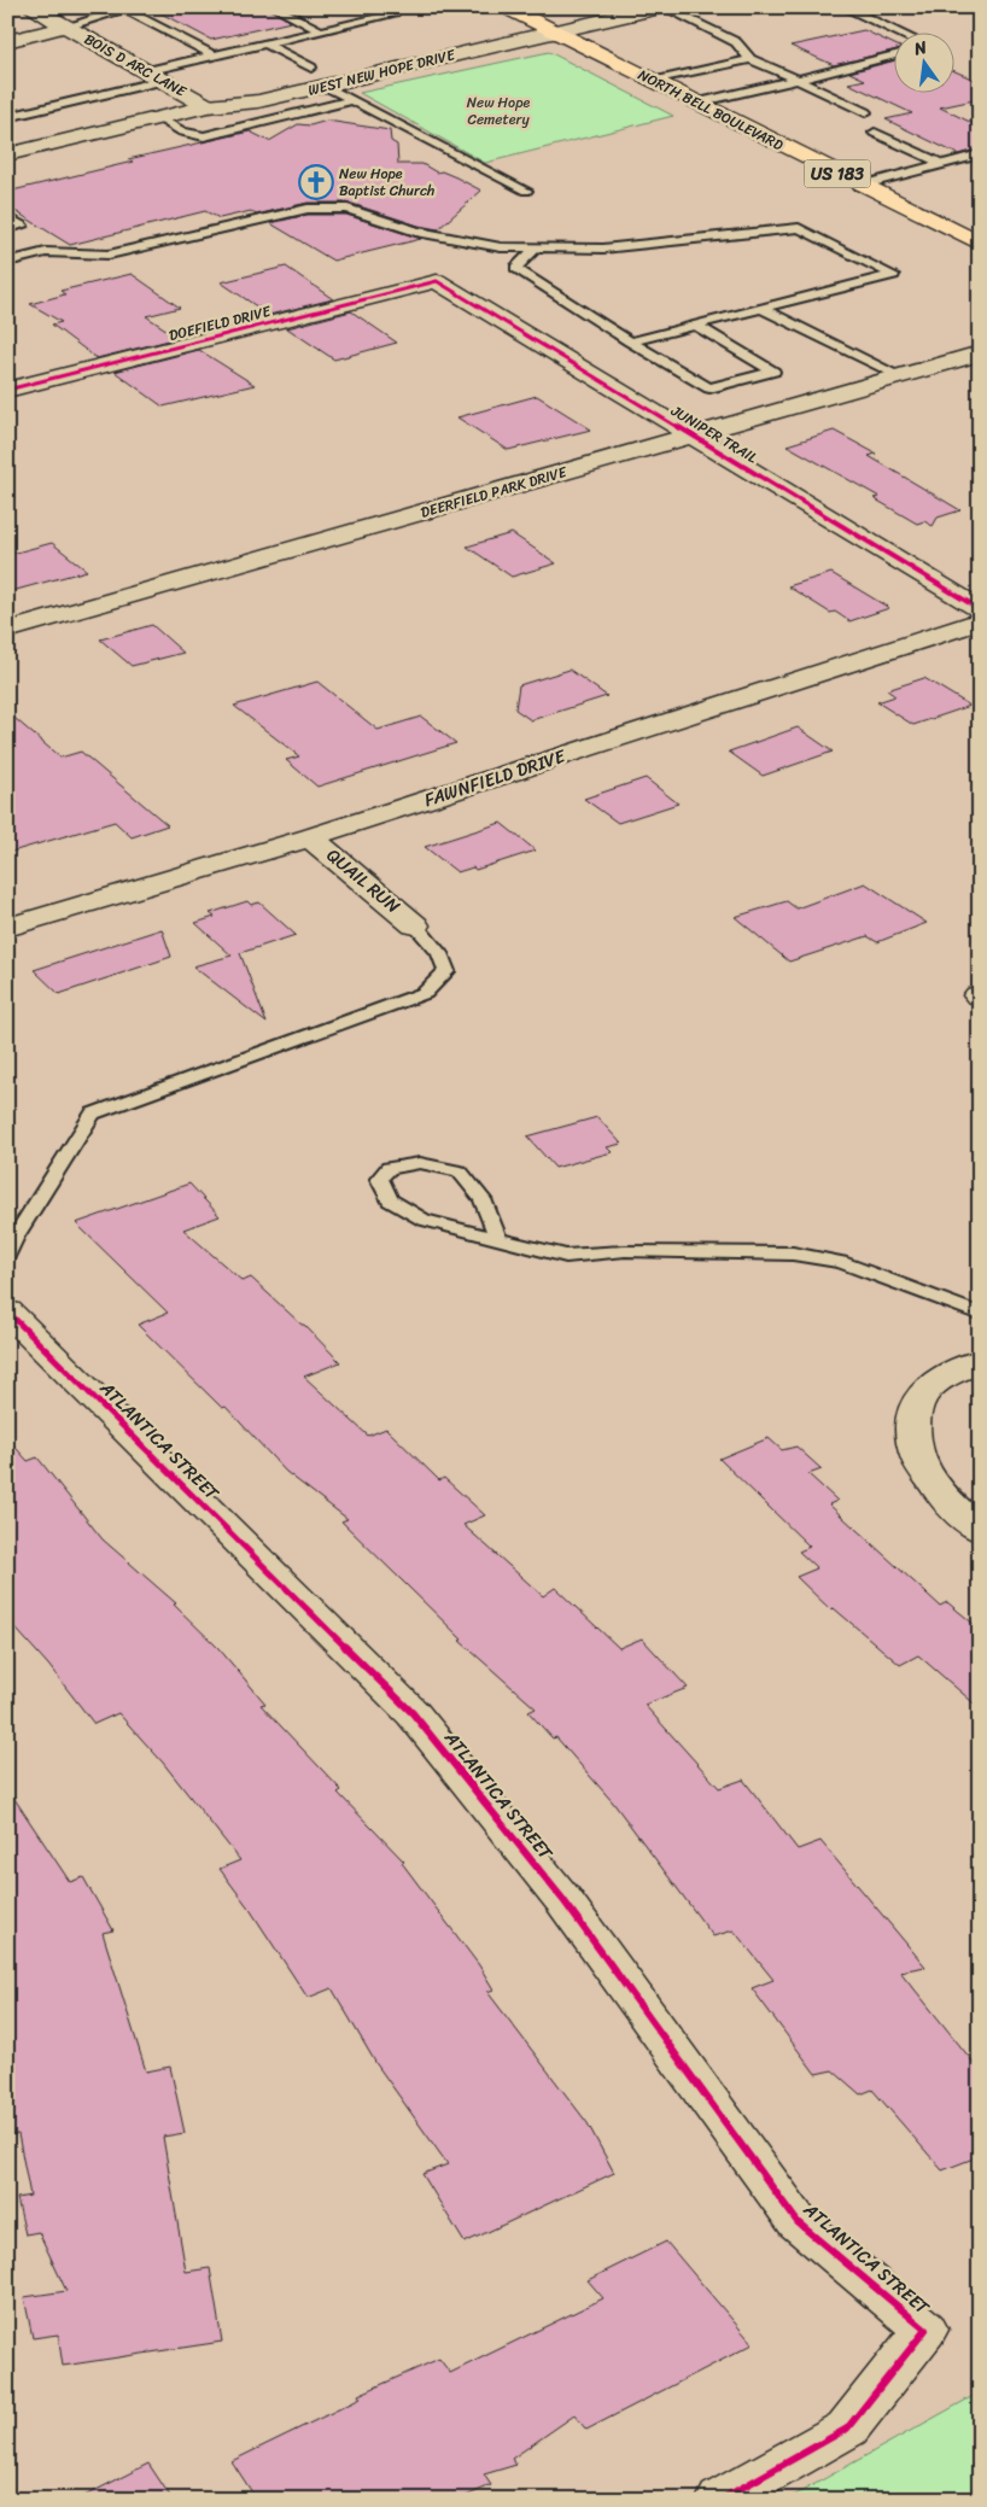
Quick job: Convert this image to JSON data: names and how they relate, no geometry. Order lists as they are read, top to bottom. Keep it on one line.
{"streets":{"main road":["NORTH BELL BOULEVARD","US 183"],"street":["BOIS D ARC LANE","WEST NEW HOPE DRIVE","DOEFIELD DRIVE","JUNIPER TRAIL","DEERFIELD PARK DRIVE","FAWNFIELD DRIVE","QUAIL RUN","ATLANTICA STREET"]},"crossings":[["BOIS D ARC LANE","WEST NEW HOPE DRIVE"],["WEST NEW HOPE DRIVE","NORTH BELL BOULEVARD"],["DOEFIELD DRIVE","JUNIPER TRAIL"],["JUNIPER TRAIL","DEERFIELD PARK DRIVE"],["FAWNFIELD DRIVE","QUAIL RUN"]],"parks":["New Hope Cemetery"],"places":{"church":["New Hope Baptist Church"]},"north":"top"}
